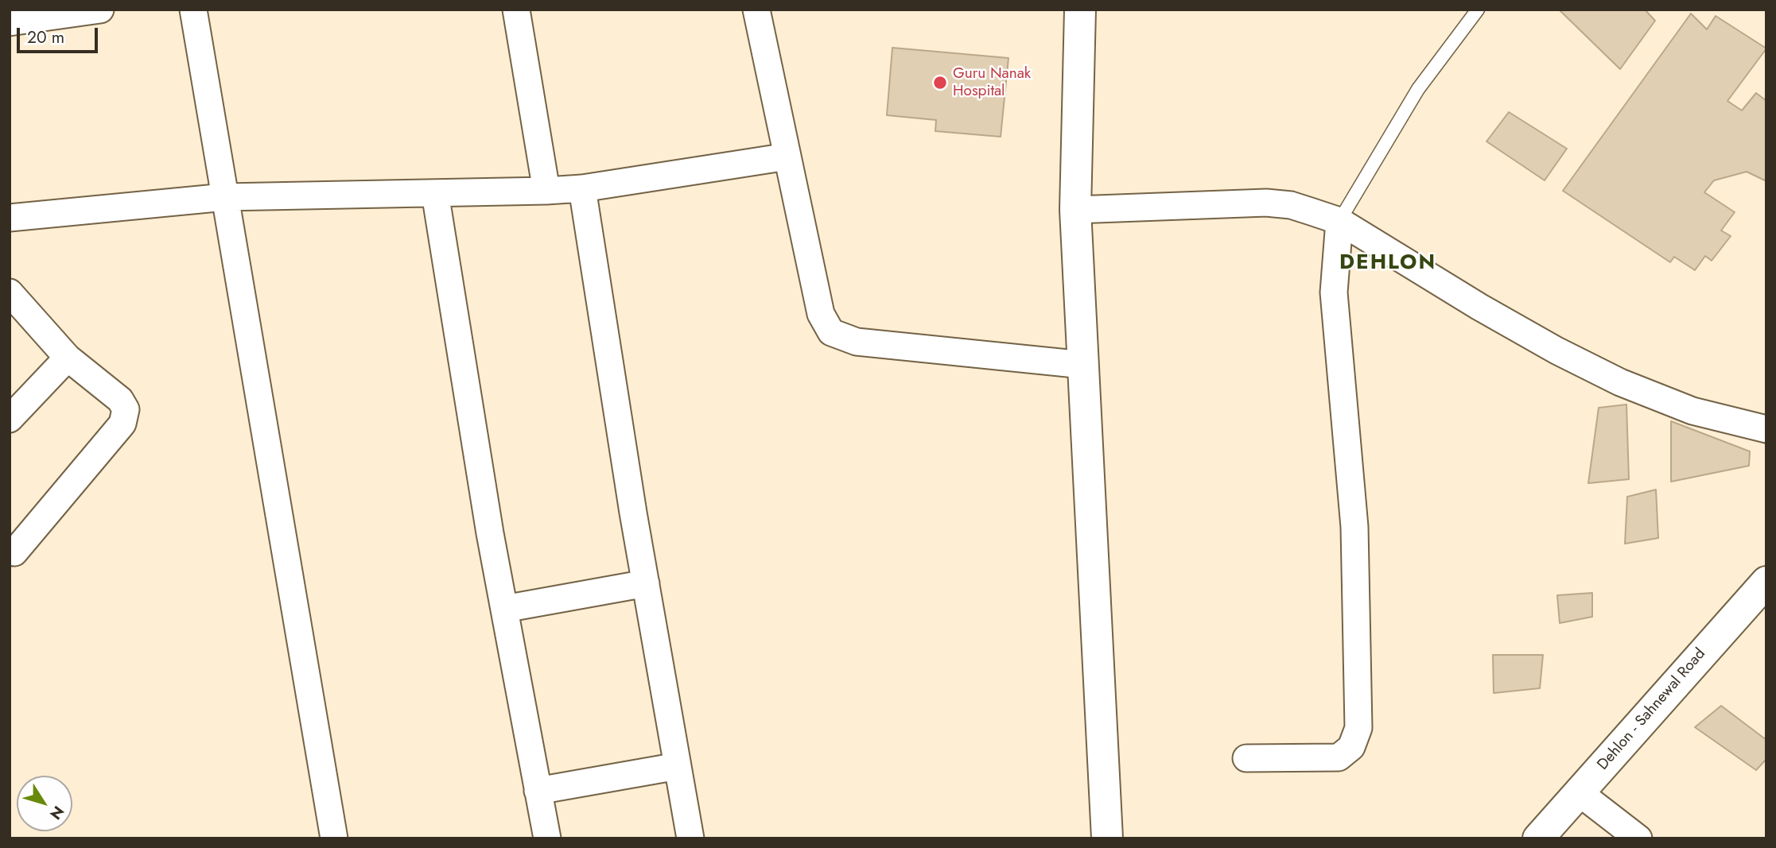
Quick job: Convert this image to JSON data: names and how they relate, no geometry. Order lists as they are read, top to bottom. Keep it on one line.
{"streets":{"street":["Dehlon - Sahnewal Road"]},"districts":["DEHLON"],"places":["Guru Nanak Hospital"],"scale_bar":"20 m","north":"bottom right"}
